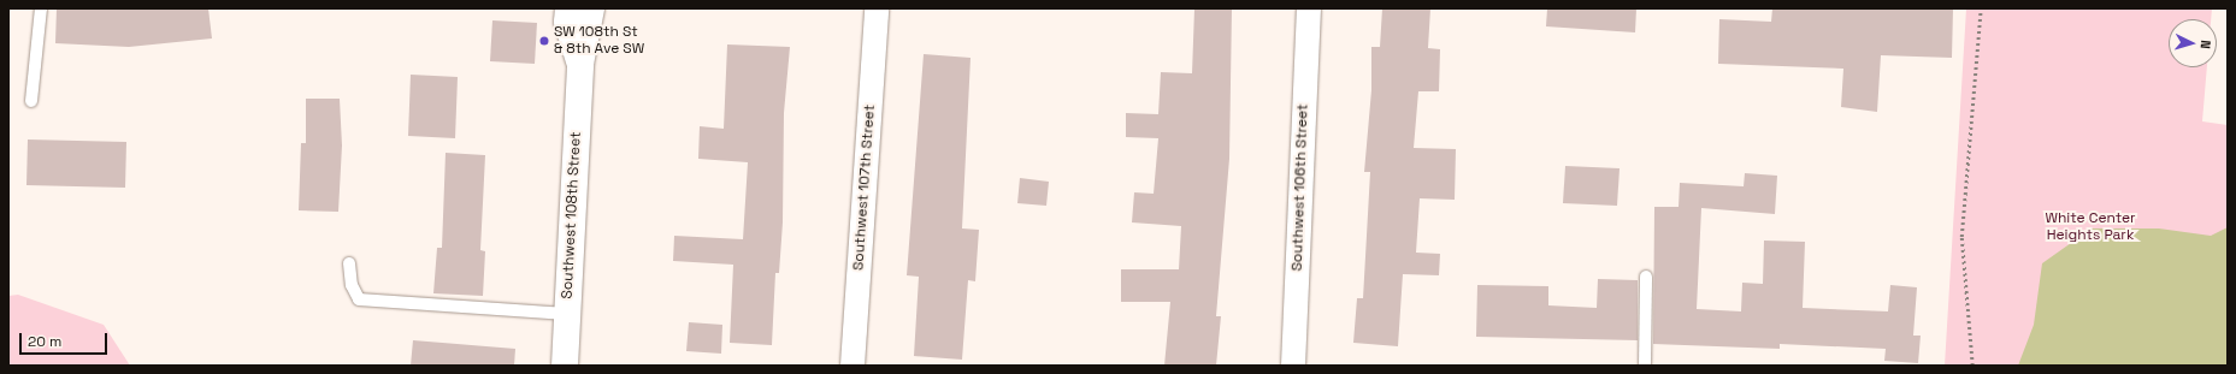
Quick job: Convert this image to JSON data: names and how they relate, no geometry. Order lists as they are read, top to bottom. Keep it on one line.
{"streets":{"street":["Southwest 107th Street","Southwest 106th Street","Southwest 108th Street"]},"parks":["White Center Heights Park"],"places":["SW 108th St & 8th Ave SW"],"scale_bar":"20 m","north":"right"}
